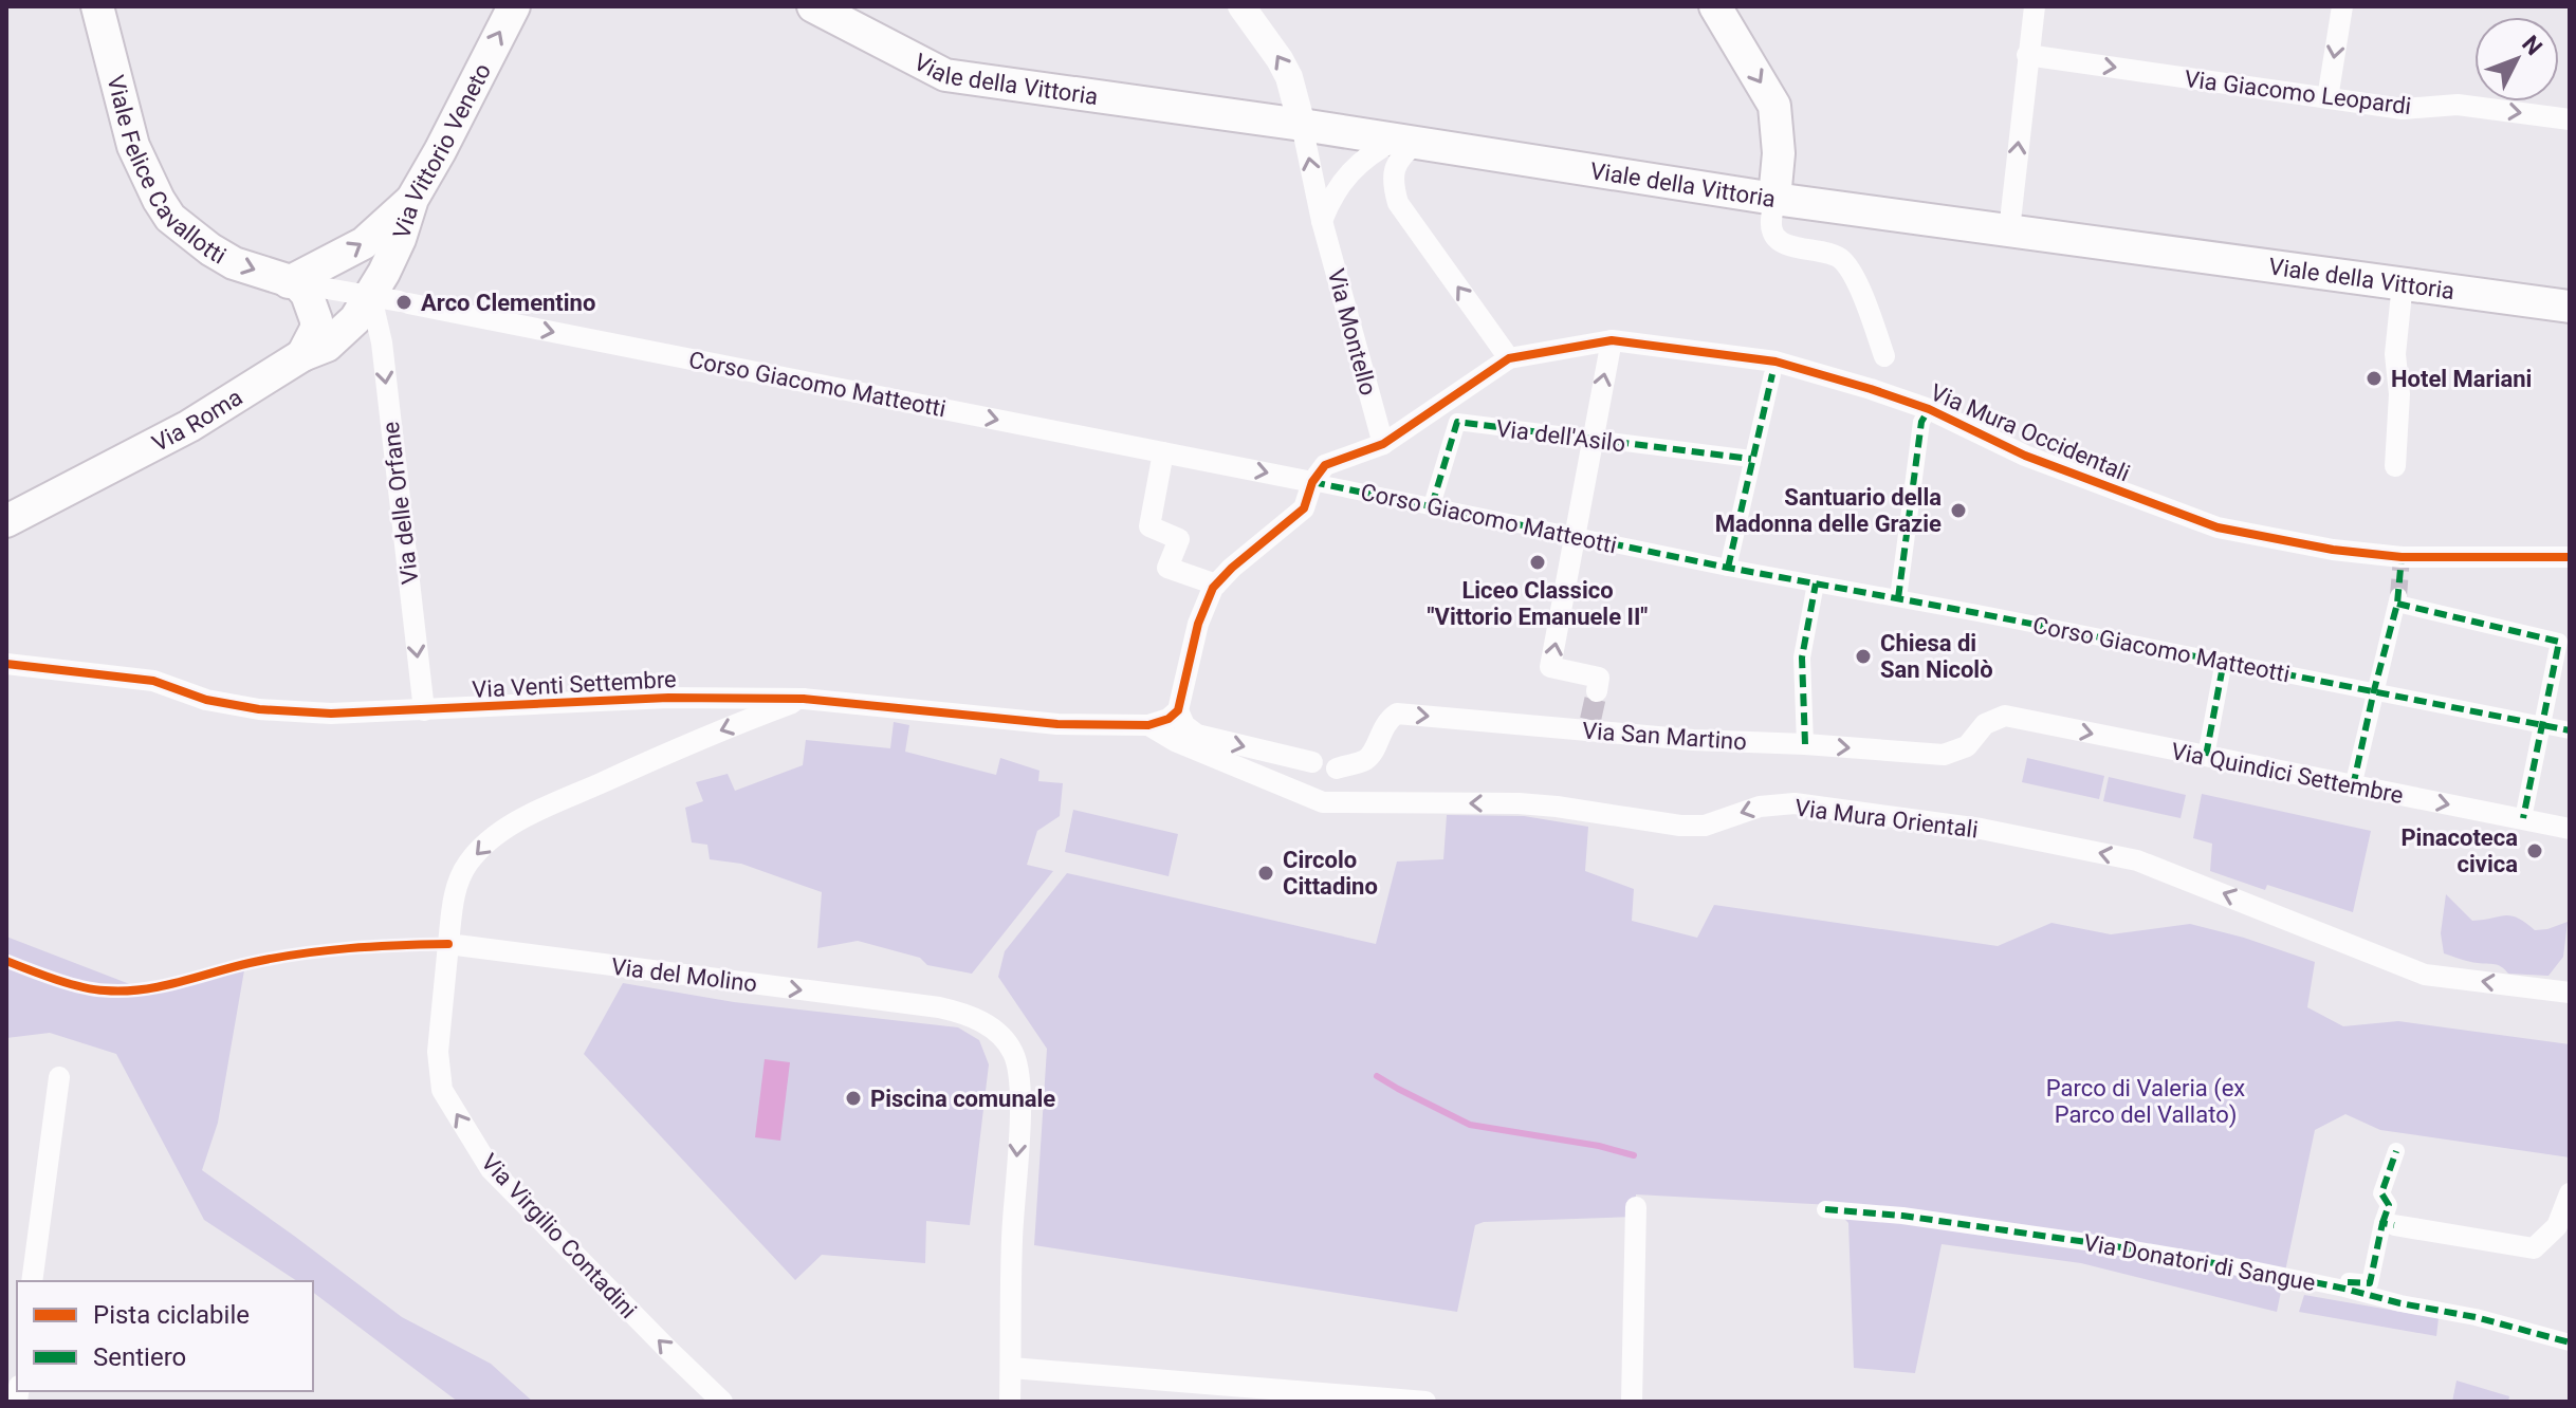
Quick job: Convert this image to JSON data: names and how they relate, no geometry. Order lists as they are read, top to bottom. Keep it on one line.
{"streets":{"main road":["Viale della Vittoria","Via Vittorio Veneto","Viale Felice Cavallotti","Via Roma"],"street":["Via Giacomo Leopardi","Via Montello","Corso Giacomo Matteotti","Via Mura Occidentali","Via dell'Asilo","Via delle Orfane","Via Venti Settembre","Via San Martino","Via Quindici Settembre","Via Mura Orientali","Via del Molino","Via Virgilio Contadini","Via Donatori di Sangue"]},"crossings":[["Viale della Vittoria","Via Montello"],["Via Vittorio Veneto","Viale Felice Cavallotti"],["Via Vittorio Veneto","Corso Giacomo Matteotti"],["Via Vittorio Veneto","Via Roma"],["Via Vittorio Veneto","Via delle Orfane"],["Viale Felice Cavallotti","Corso Giacomo Matteotti"],["Viale Felice Cavallotti","Via Roma"],["Viale Felice Cavallotti","Via delle Orfane"],["Via Montello","Via Mura Occidentali"],["Corso Giacomo Matteotti","Via Roma"],["Corso Giacomo Matteotti","Via Mura Occidentali"],["Corso Giacomo Matteotti","Via dell'Asilo"],["Corso Giacomo Matteotti","Via delle Orfane"],["Via Roma","Via delle Orfane"],["Via delle Orfane","Via Venti Settembre"],["Via Venti Settembre","Via Mura Orientali"],["Via San Martino","Via Quindici Settembre"],["Via del Molino","Via Virgilio Contadini"]],"one_way":["Via Giacomo Leopardi","Via Vittorio Veneto","Viale Felice Cavallotti","Corso Giacomo Matteotti","Via delle Orfane","Via San Martino","Via Quindici Settembre","Via Mura Orientali","Via Virgilio Contadini"],"parks":["Parco di Valeria (ex Parco del Vallato)"],"places":["Arco Clementino","Hotel Mariani","Santuario della Madonna delle Grazie","Liceo Classico \"Vittorio Emanuele II\"","Chiesa di San Nicolò","Pinacoteca civica","Circolo Cittadino","Piscina comunale"],"legend":["Pista ciclabile","Sentiero"],"north":"top right"}
